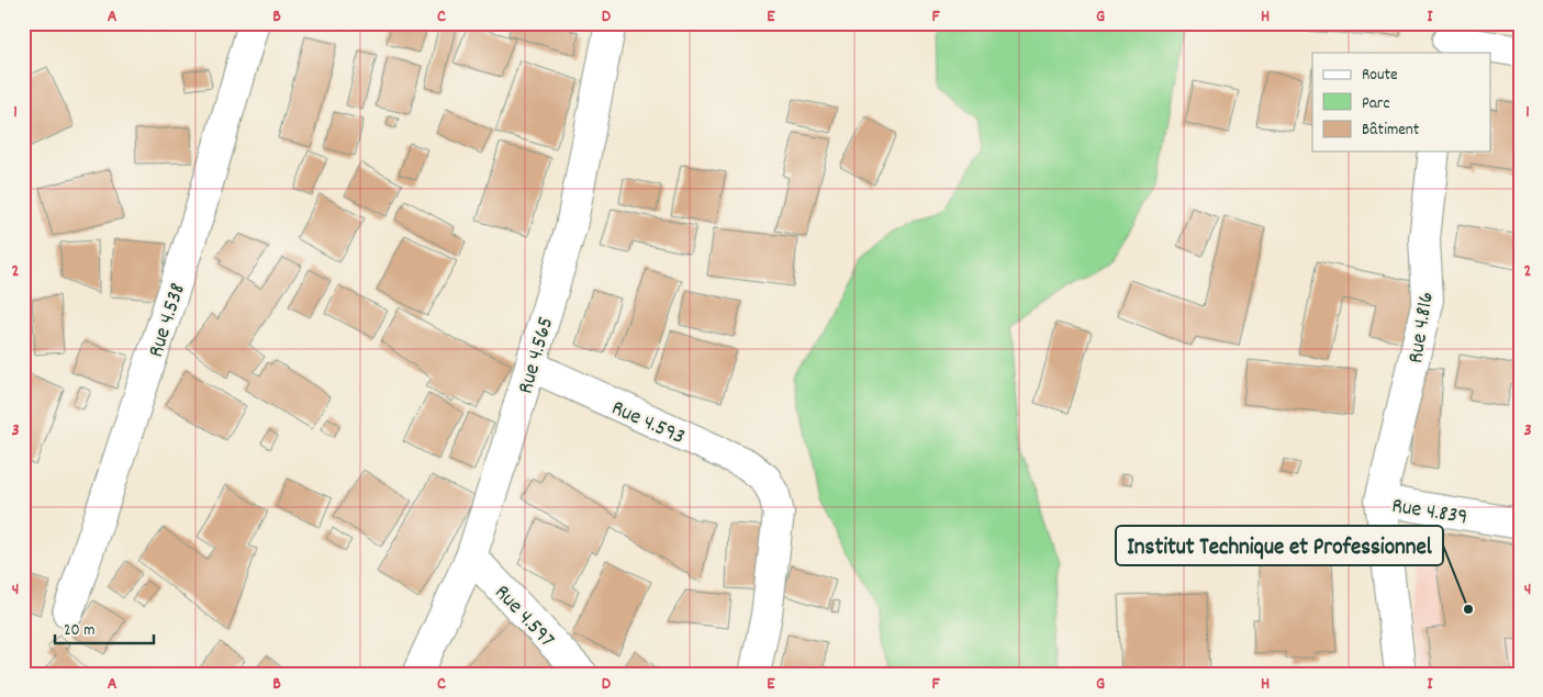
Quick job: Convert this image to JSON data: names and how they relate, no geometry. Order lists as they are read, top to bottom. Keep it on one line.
{"streets":{"street":["Rue 4.538","Rue 4.816","Rue 4.565","Rue 4.593","Rue 4.839","Rue 4.597"]},"crossings":[["Rue 4.816","Rue 4.839"],["Rue 4.565","Rue 4.593"],["Rue 4.565","Rue 4.597"]],"places":["Institut Technique et Professionnel"],"legend":["Route","Parc","Bâtiment"],"scale_bar":"20 m","grid":{"columns":["A","B","C","D","E","F","G","H","I"],"rows":["1","2","3","4"]}}
